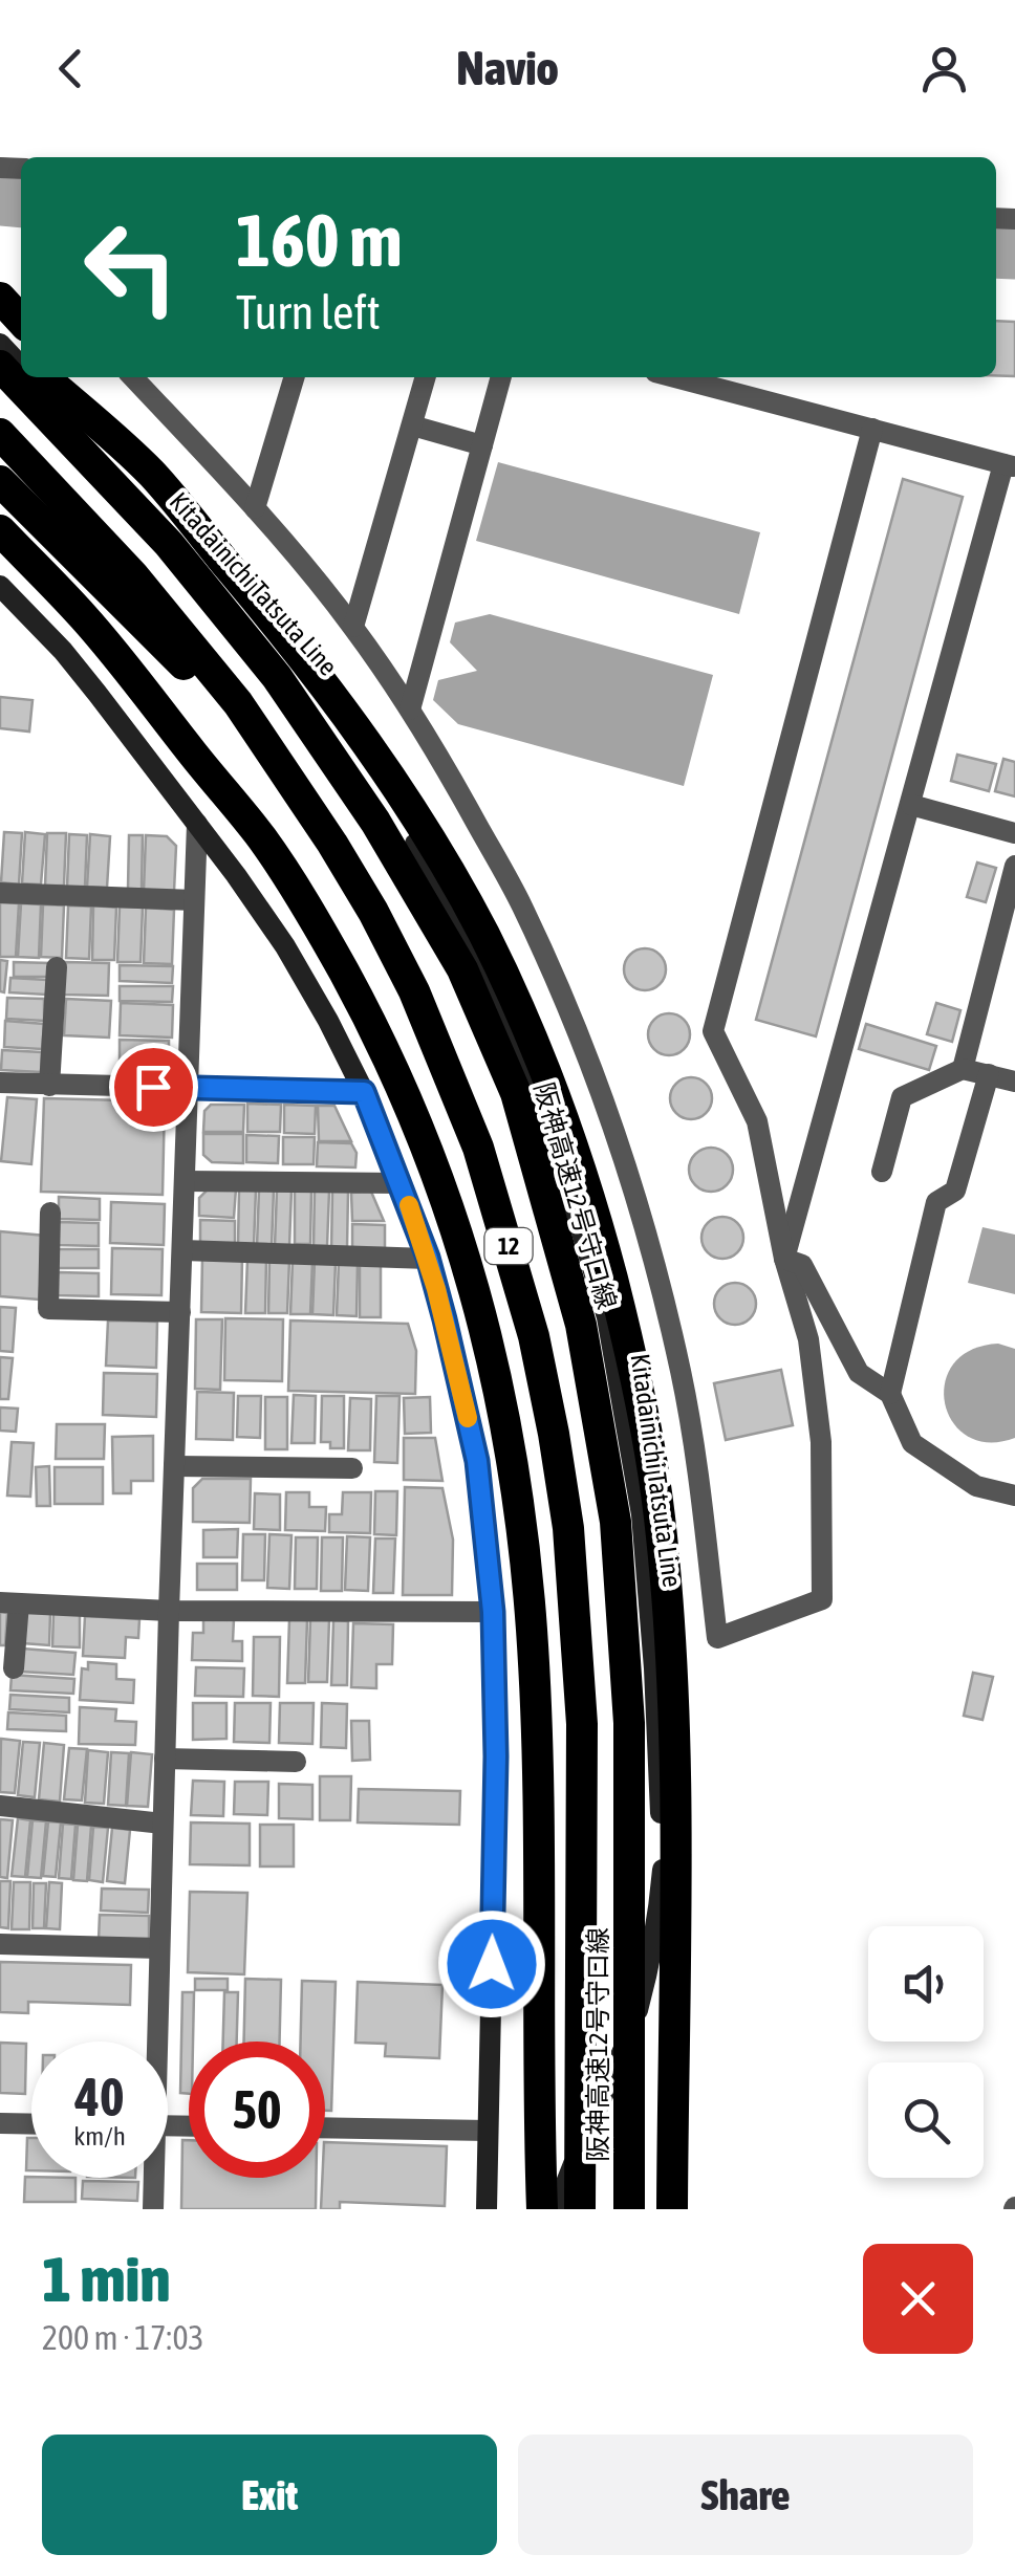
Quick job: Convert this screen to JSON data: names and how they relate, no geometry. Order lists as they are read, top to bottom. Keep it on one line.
{"streets":{"highway":["阪神高速12号守口線","12"],"main road":["Kitadainichi Tatsuta Line"]},"page":{"header":"Navio","turn":["160 m","Turn left"],"speed":"40 km/h","limit":"50","heading":["1 min","200 m · 17:03"],"buttons":["Exit","Share"]}}
